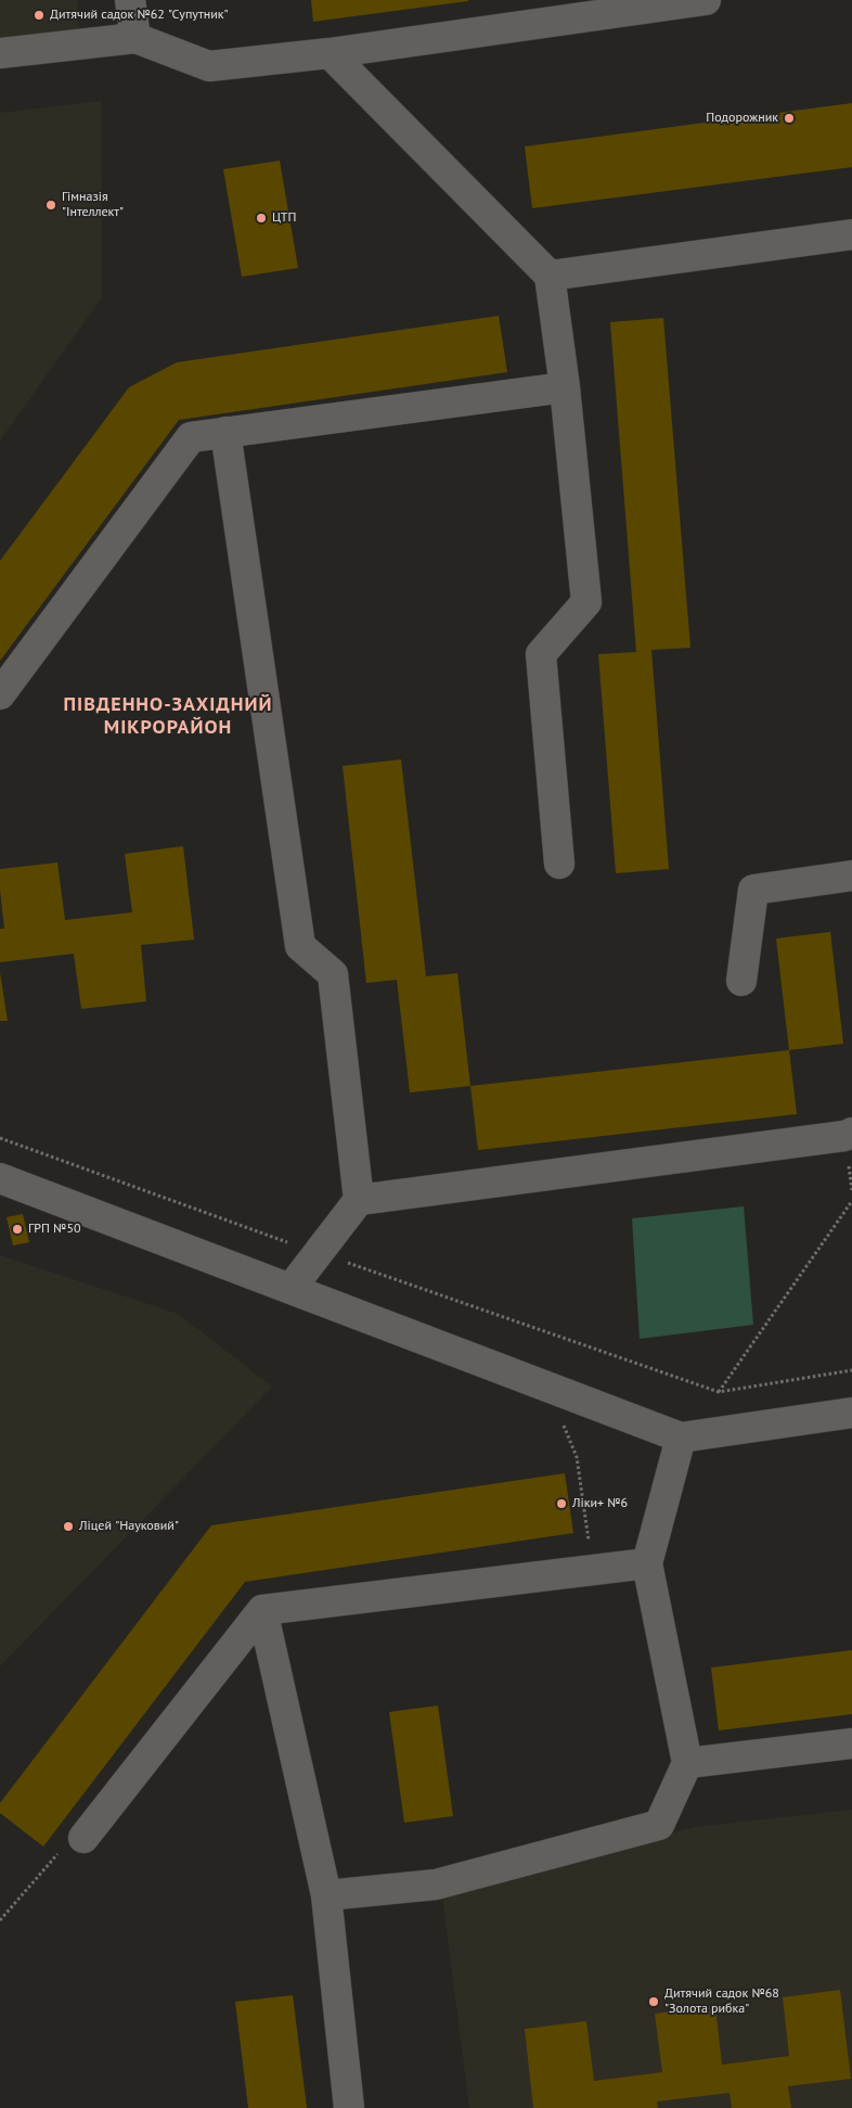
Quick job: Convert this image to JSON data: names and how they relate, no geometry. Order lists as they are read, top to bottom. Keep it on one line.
{"districts":["ПІВДЕННО-ЗАХІДНИЙ МІКРОРАЙОН"],"places":["Дитячий садок №62 \"Супутник\"","Подорожник","Гімназія \"Інтеллект\"","ЦТП","ГРП №50","Ліки+ №6","Ліцей \"Науковий\"","Дитячий садок №68 \"Золота рибка\""]}
